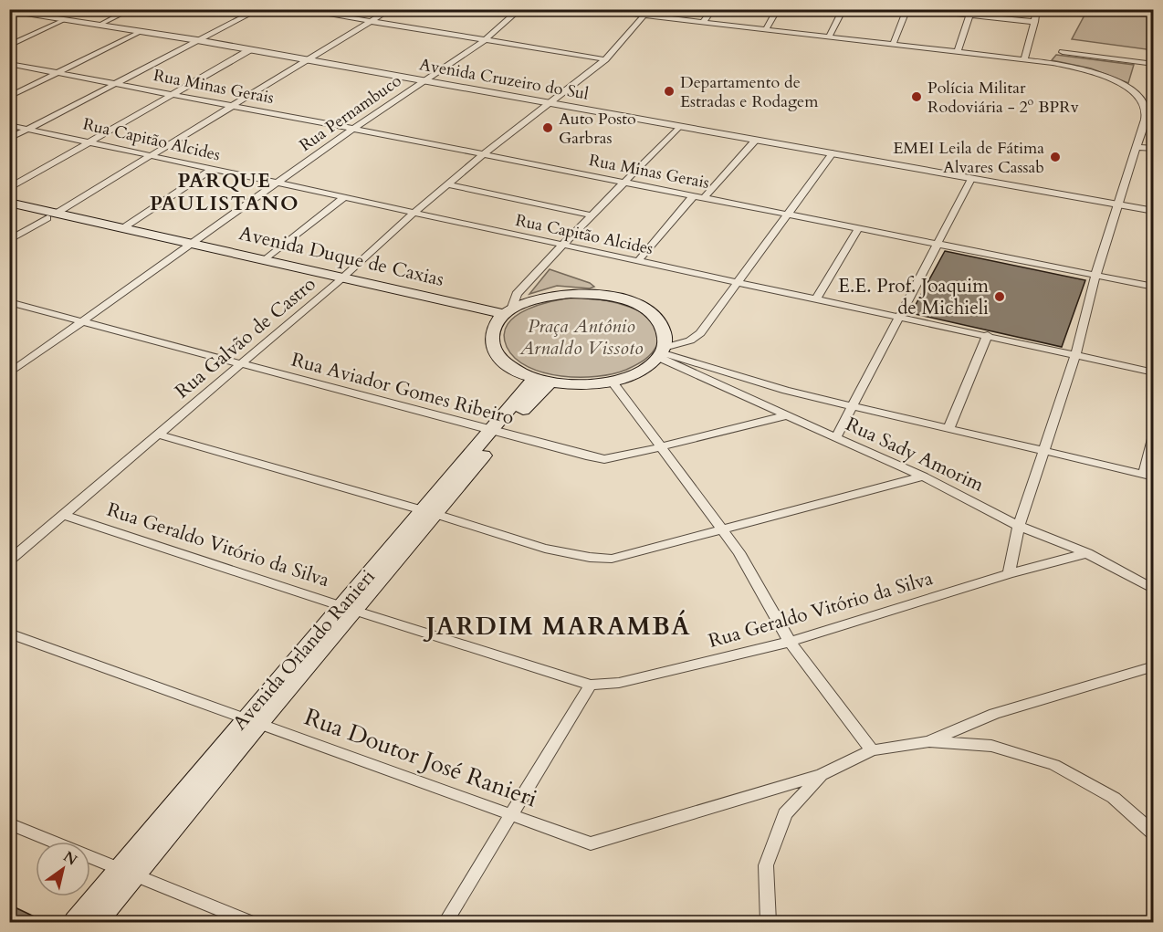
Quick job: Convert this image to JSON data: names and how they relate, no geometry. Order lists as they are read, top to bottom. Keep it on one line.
{"streets":{"main road":["Avenida Duque de Caxias","Avenida Orlando Ranieri"],"street":["Avenida Cruzeiro do Sul","Rua Minas Gerais","Rua Pernambuco","Rua Capitão Alcides","Rua Galvão de Castro","Rua Aviador Gomes Ribeiro","Rua Sady Amorim","Rua Geraldo Vitório da Silva","Rua Doutor José Ranieri"]},"crossings":[["Avenida Cruzeiro do Sul","Rua Pernambuco"],["Avenida Cruzeiro do Sul","Rua Galvão de Castro"],["Rua Minas Gerais","Rua Pernambuco"],["Rua Minas Gerais","Rua Galvão de Castro"],["Rua Pernambuco","Rua Capitão Alcides"],["Rua Pernambuco","Avenida Duque de Caxias"],["Rua Pernambuco","Rua Aviador Gomes Ribeiro"],["Rua Capitão Alcides","Rua Galvão de Castro"],["Avenida Duque de Caxias","Rua Galvão de Castro"],["Rua Galvão de Castro","Rua Aviador Gomes Ribeiro"],["Rua Galvão de Castro","Rua Geraldo Vitório da Silva"],["Rua Aviador Gomes Ribeiro","Rua Sady Amorim"],["Rua Aviador Gomes Ribeiro","Avenida Orlando Ranieri"],["Rua Sady Amorim","Rua Geraldo Vitório da Silva"],["Rua Geraldo Vitório da Silva","Avenida Orlando Ranieri"],["Avenida Orlando Ranieri","Rua Doutor José Ranieri"]],"districts":["PARQUE PAULISTANO","JARDIM MARAMBÁ"],"parks":["Praça Antônio Arnaldo Vissoto"],"places":["Departamento de Estradas e Rodagem","Polícia Militar Rodoviária - 2º BPRv","Auto Posto Garbras","EMEI Leila de Fátima Alvares Cassab","E.E. Prof. Joaquim de Michieli"],"north":"top right"}
